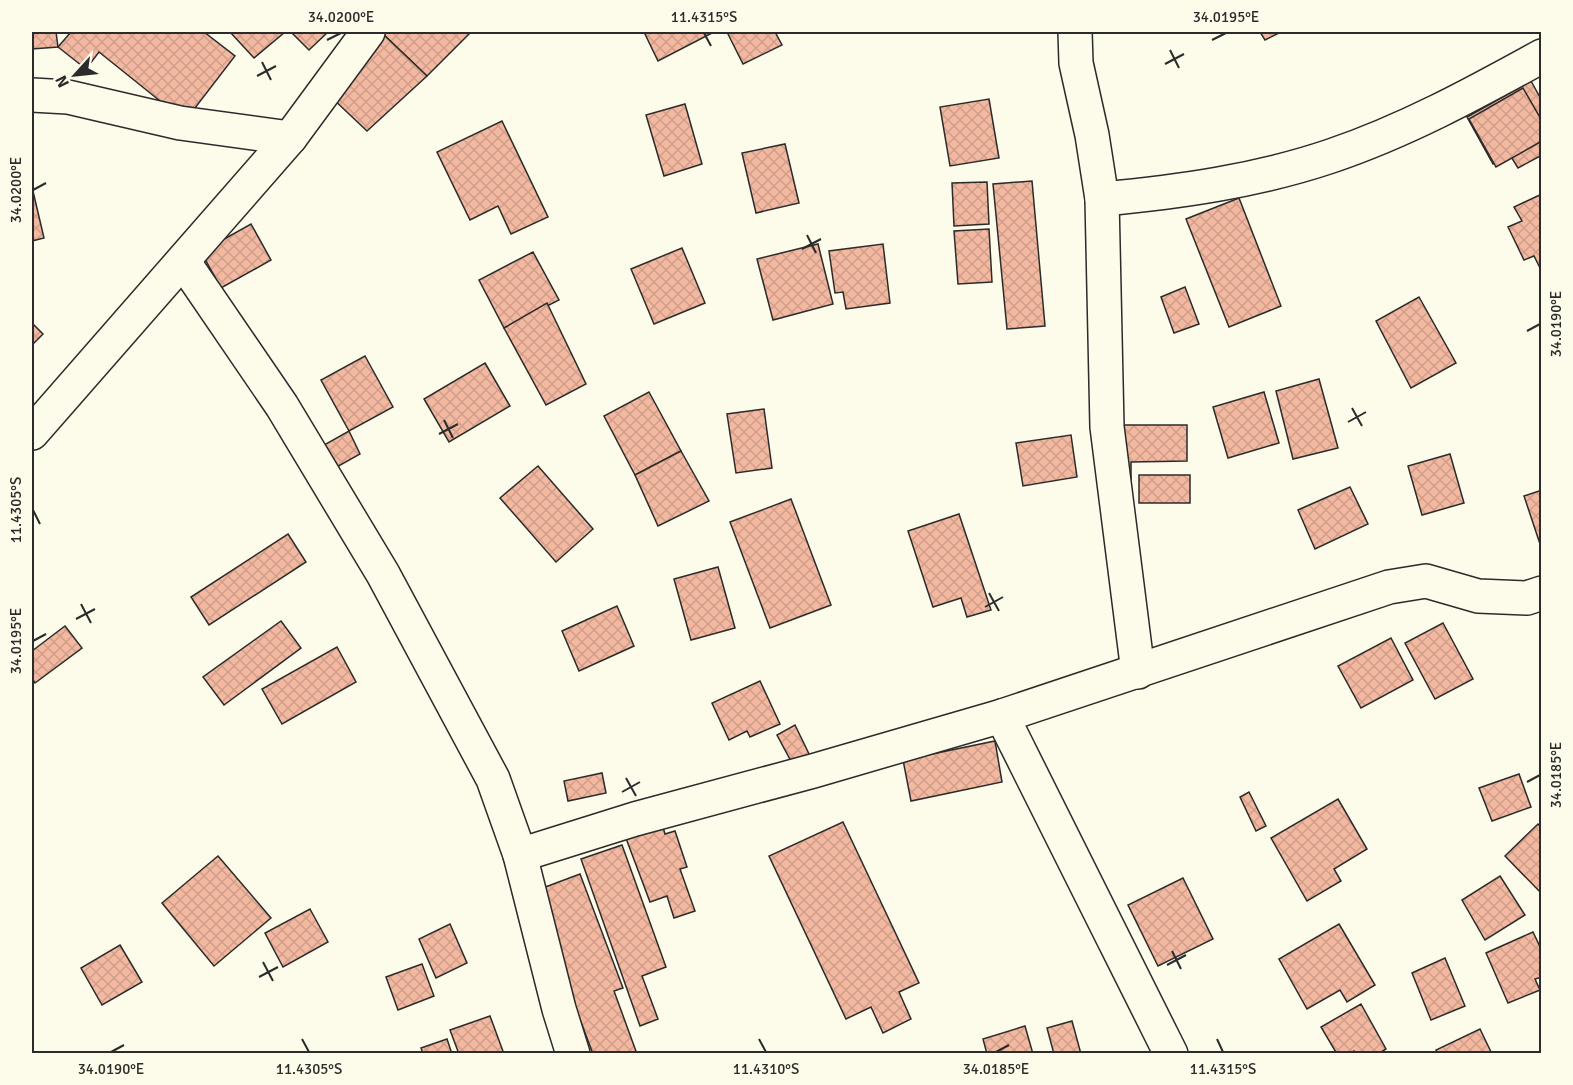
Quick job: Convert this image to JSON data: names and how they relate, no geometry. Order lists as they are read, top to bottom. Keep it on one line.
{"north":"bottom left","coordinates":["34.0200°E","11.4315°S","34.0195°E","34.0190°E","11.4305°S","34.0185°E","11.4310°S"]}
